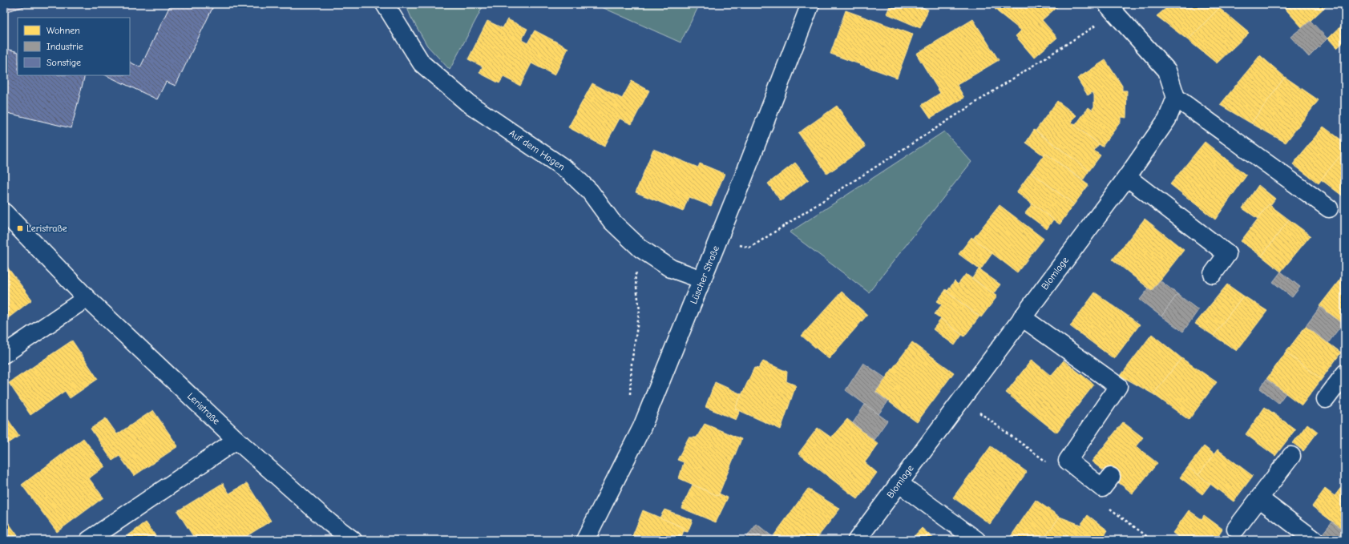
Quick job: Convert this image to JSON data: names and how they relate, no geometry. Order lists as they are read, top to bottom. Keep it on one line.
{"streets":{"street":["Auf dem Hagen","Blomlage","Lüscher Straße","Leristraße"]},"crossings":[["Auf dem Hagen","Lüscher Straße"]],"places":{"transit":["Leristraße"]},"legend":["Wohnen","Industrie","Sonstige"]}
